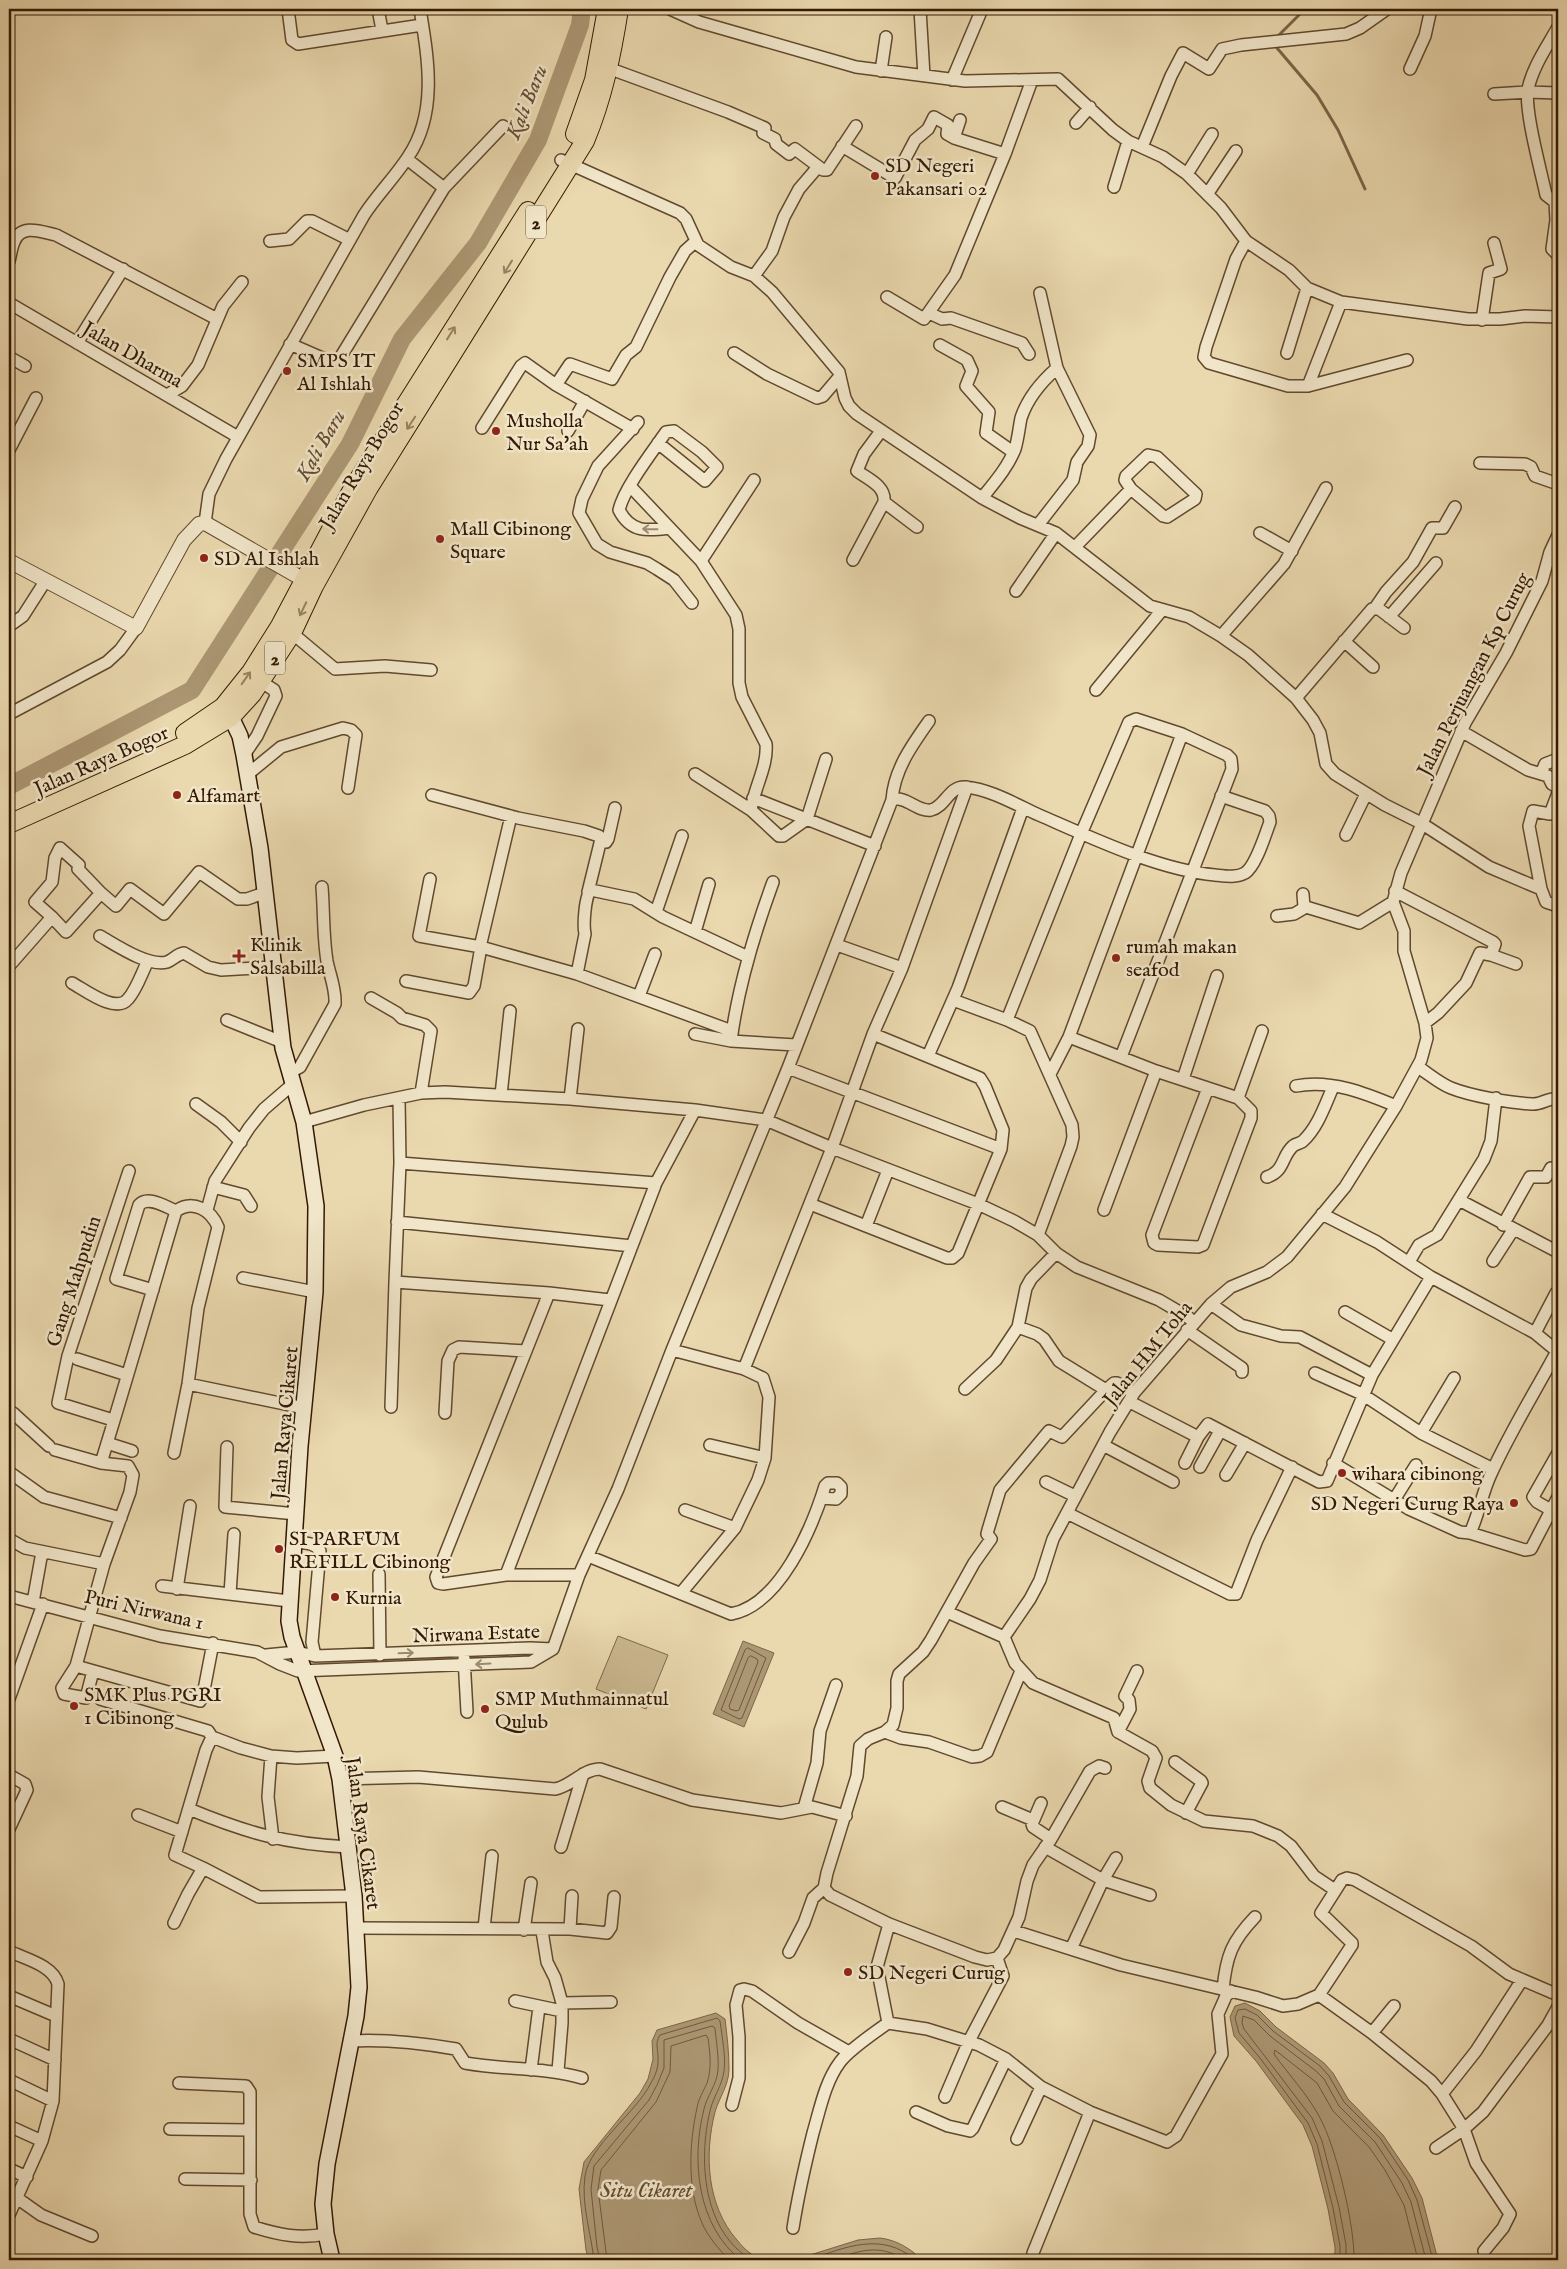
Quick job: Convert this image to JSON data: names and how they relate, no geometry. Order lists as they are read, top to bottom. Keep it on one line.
{"streets":{"highway":["2","Jalan Raya Bogor"],"main road":["Jalan Raya Cikaret"],"street":["Jalan Dharma","Jalan Perjuangan Kp Curug","Gang Mahpudin","Jalan HM Toha","Puri Nirwana 1","Nirwana Estate"]},"crossings":[["Jalan Raya Bogor","Jalan Raya Cikaret"],["Jalan Raya Cikaret","Puri Nirwana 1"],["Jalan Raya Cikaret","Nirwana Estate"],["Puri Nirwana 1","Nirwana Estate"]],"water":["Kali Baru","Situ Cikaret"],"places":{"other":["SD Negeri Pakansari 02","SMPS IT Al Ishlah","Musholla Nur Sa'ah","Mall Cibinong Square","SD Al Ishlah","Alfamart","rumah makan seafod","wihara cibinong","SD Negeri Curug Raya","SI PARFUM REFILL Cibinong","Kurnia","SMK Plus PGRI 1 Cibinong","SMP Muthmainnatul Qulub","SD Negeri Curug"],"health":["Klinik Salsabilla"]}}
